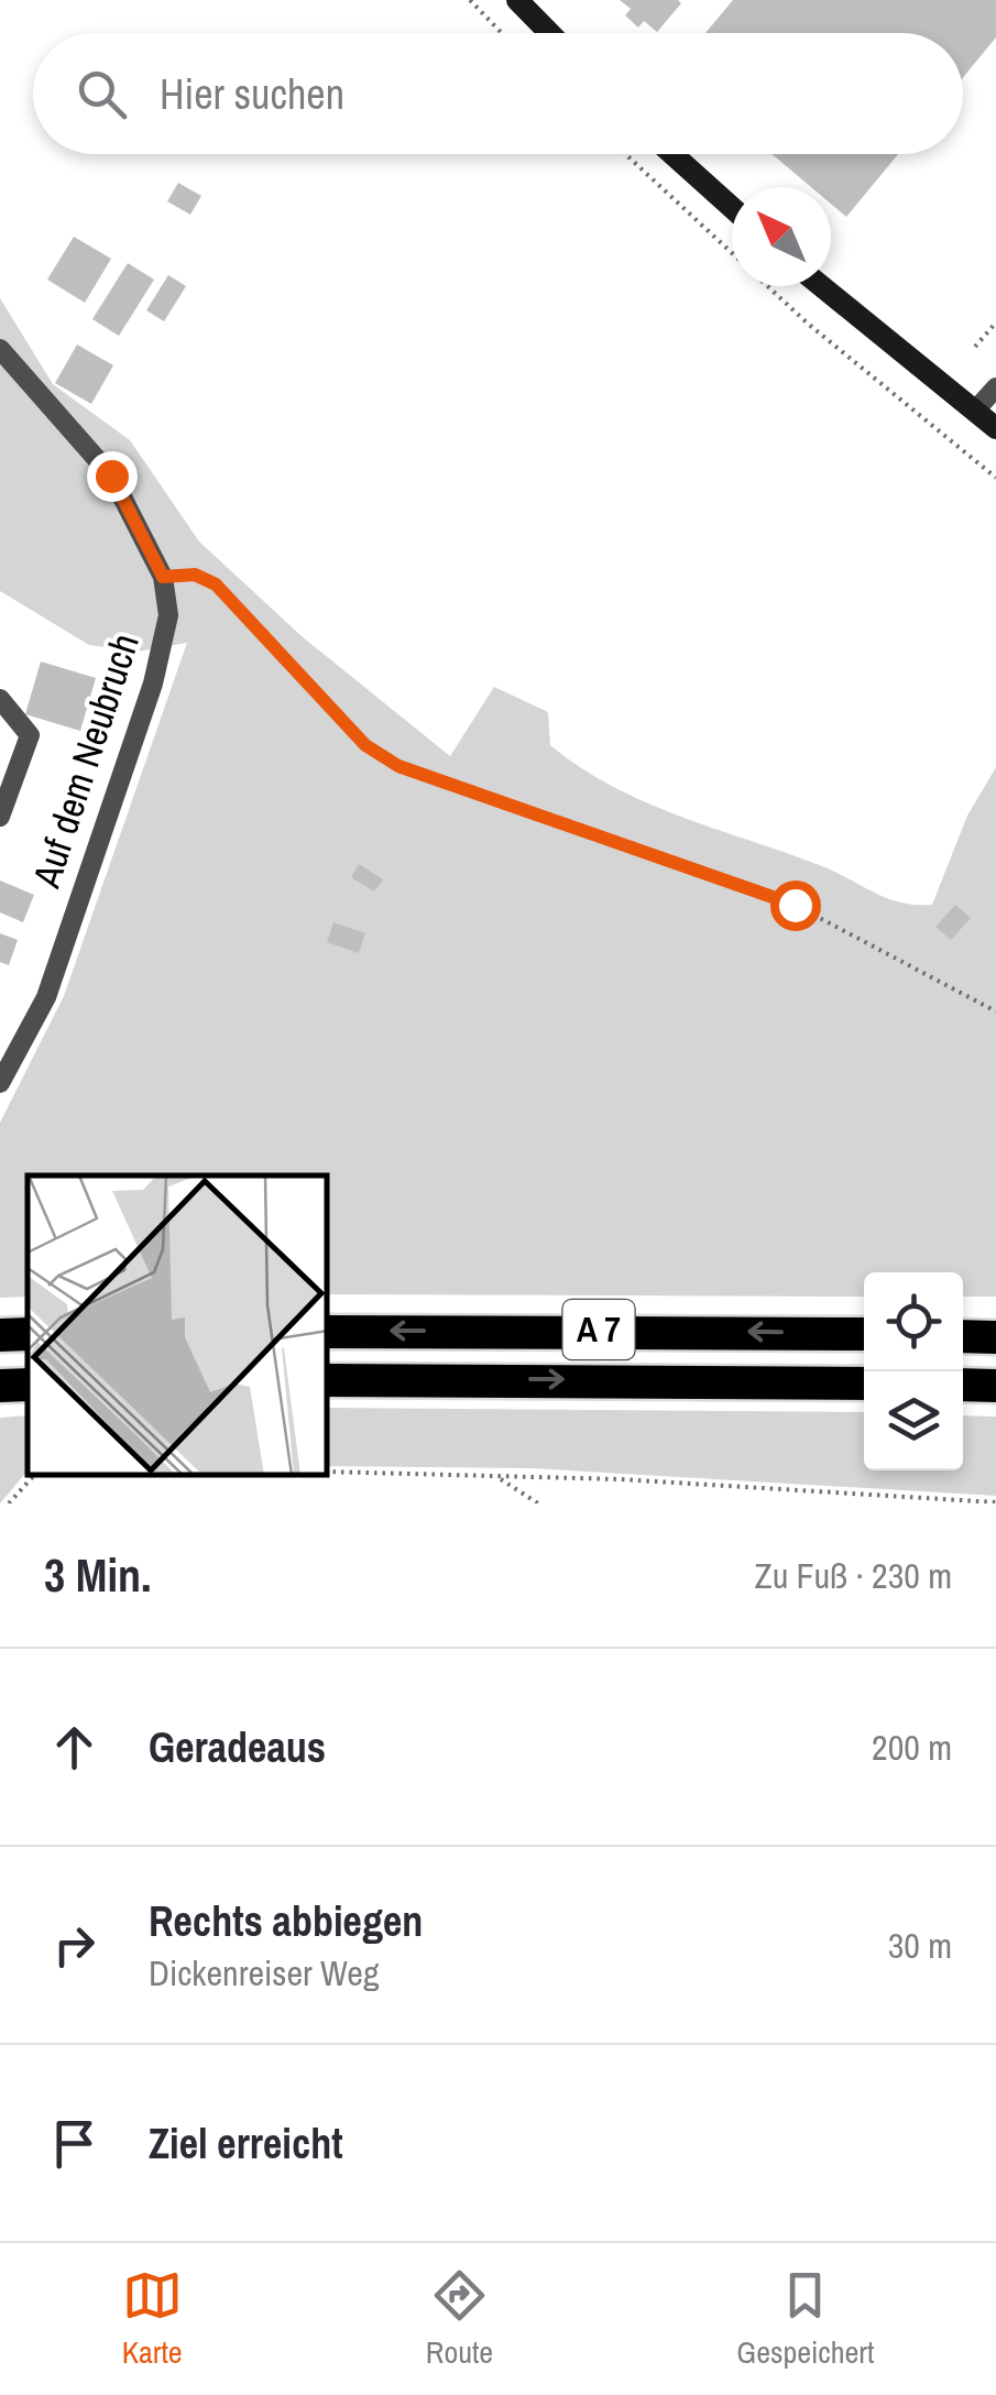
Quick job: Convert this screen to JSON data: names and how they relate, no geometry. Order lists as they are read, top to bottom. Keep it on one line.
{"streets":{"highway":["A 7"],"street":["Auf dem Neubruch"]},"north":"top left","page":{"search":"Hier suchen","heading":["3 Min.","Zu Fuß · 230 m"],"list":[["Geradeaus","200 m"],["Rechts abbiegen","Dickenreiser Weg","30 m"],"Ziel erreicht"],"nav":["Karte","Route","Gespeichert"]}}
